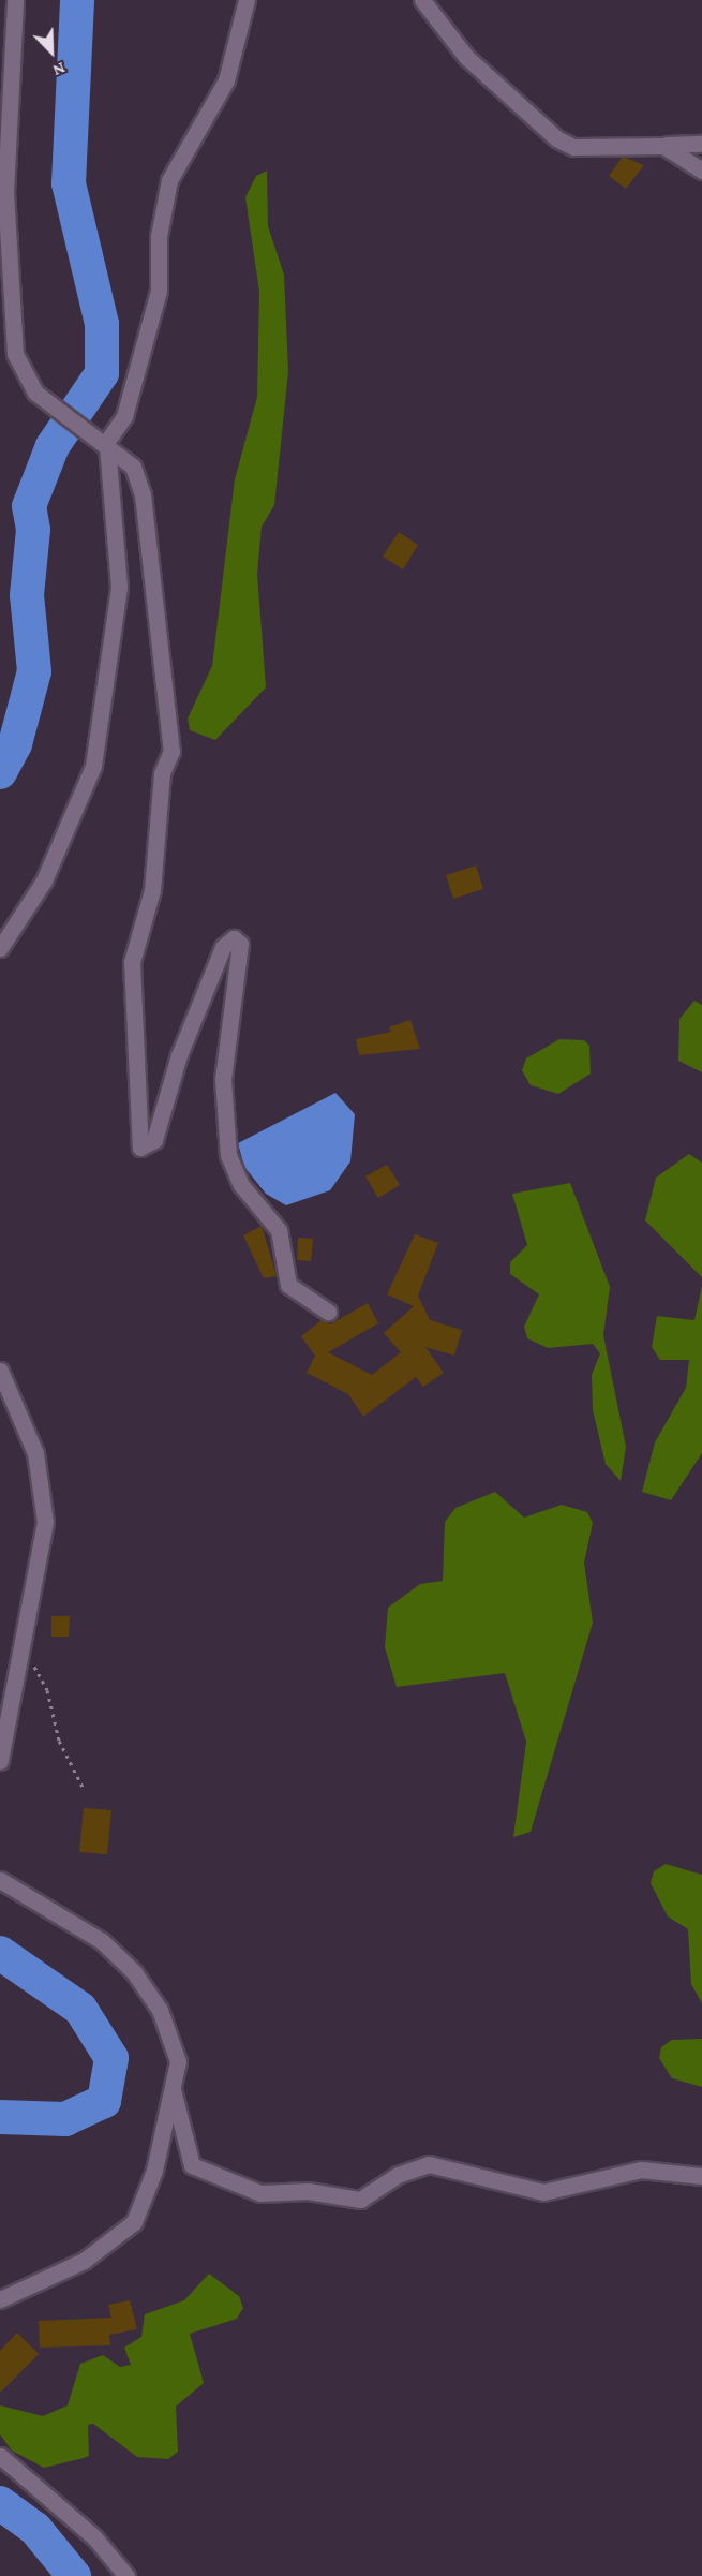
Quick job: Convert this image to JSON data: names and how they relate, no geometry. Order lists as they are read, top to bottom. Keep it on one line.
{"north":"bottom right"}
